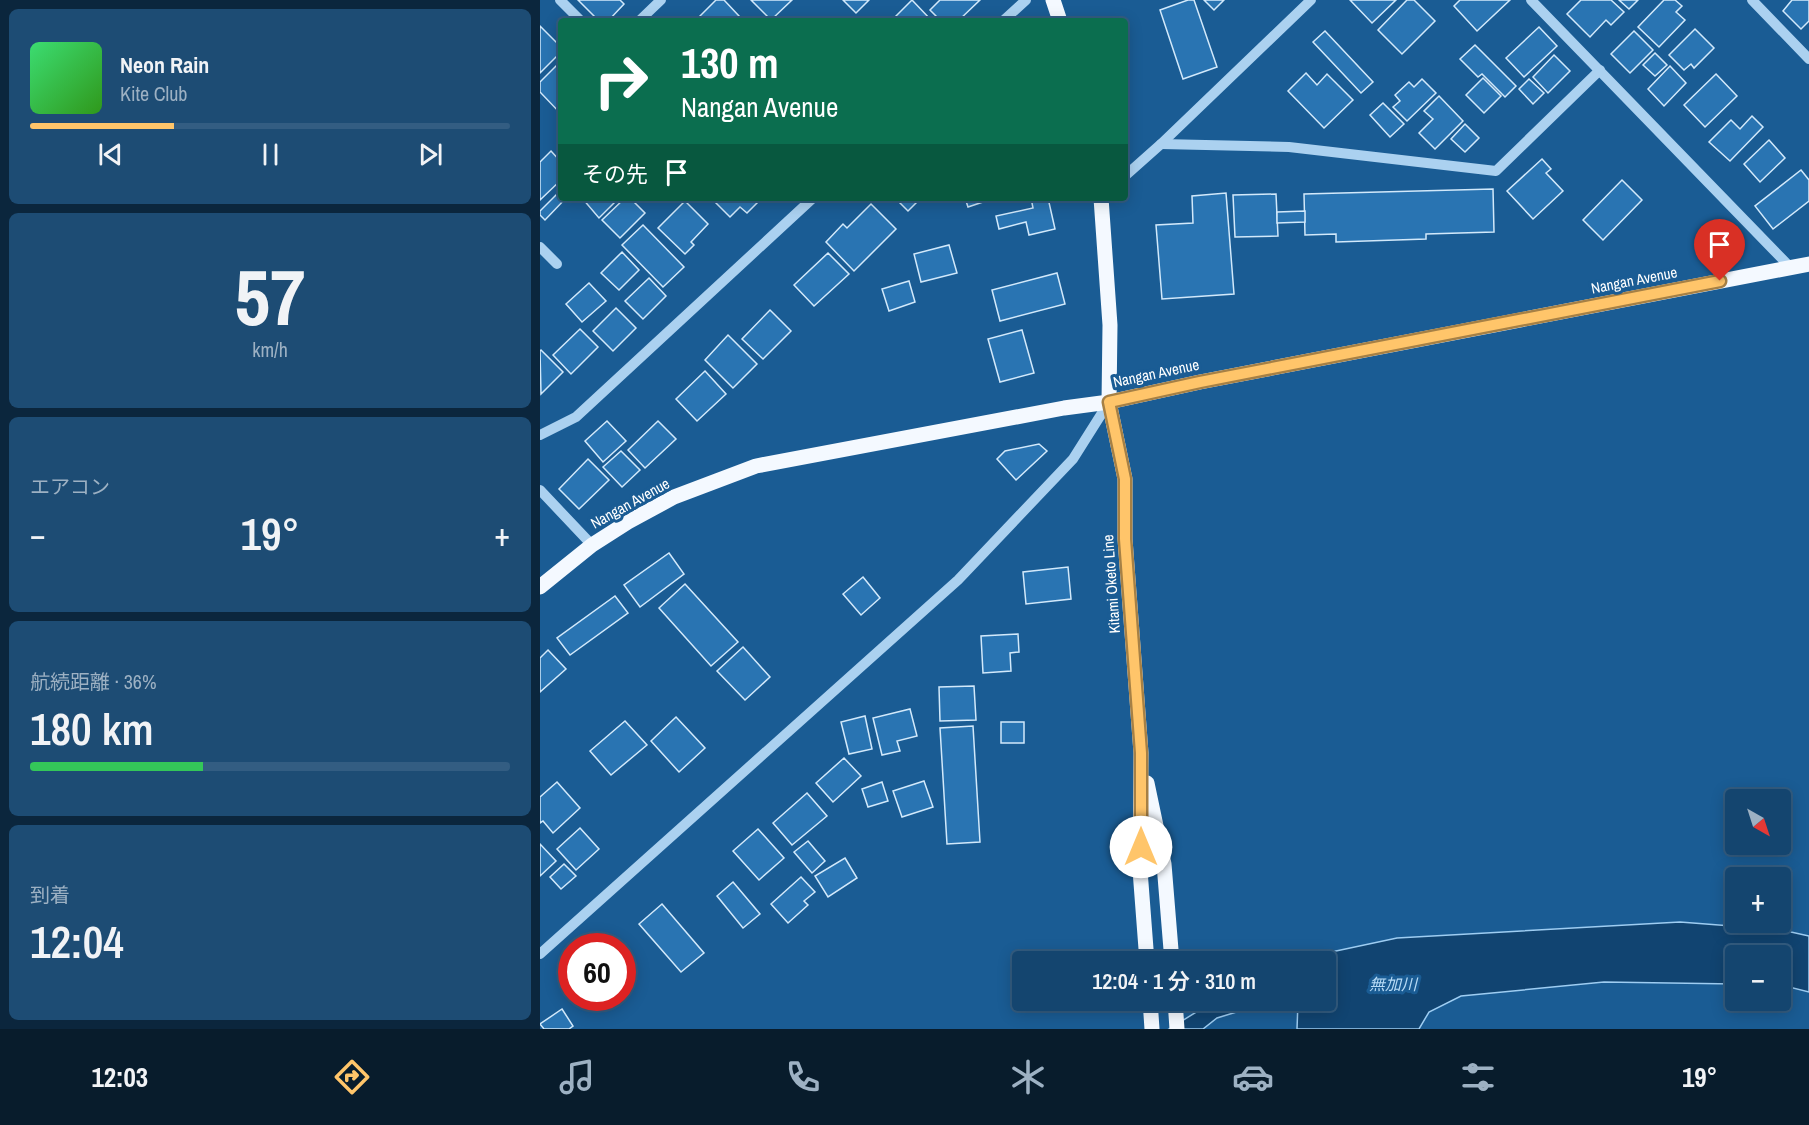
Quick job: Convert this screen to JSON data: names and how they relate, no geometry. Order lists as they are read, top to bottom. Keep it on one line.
{"streets":{"main road":["Nangan Avenue","Kitami Oketo Line"]},"crossings":[["Nangan Avenue","Kitami Oketo Line"]],"water":["無加川"],"north":"bottom right","page":{"turn":["130 m","Nangan Avenue"],"song":["Neon Rain","Kite Club"],"then":"その先","tile":[["57","km/h"],"エアコン",["航続距離 · 36%","180 km"],["到着","12:04"]],"heat":["−","19°","+"],"map_buttons":["+","−"],"limit":"60","trip":"12:04 · 1 分 · 310 m","tabs":["12:03","19°"]}}
